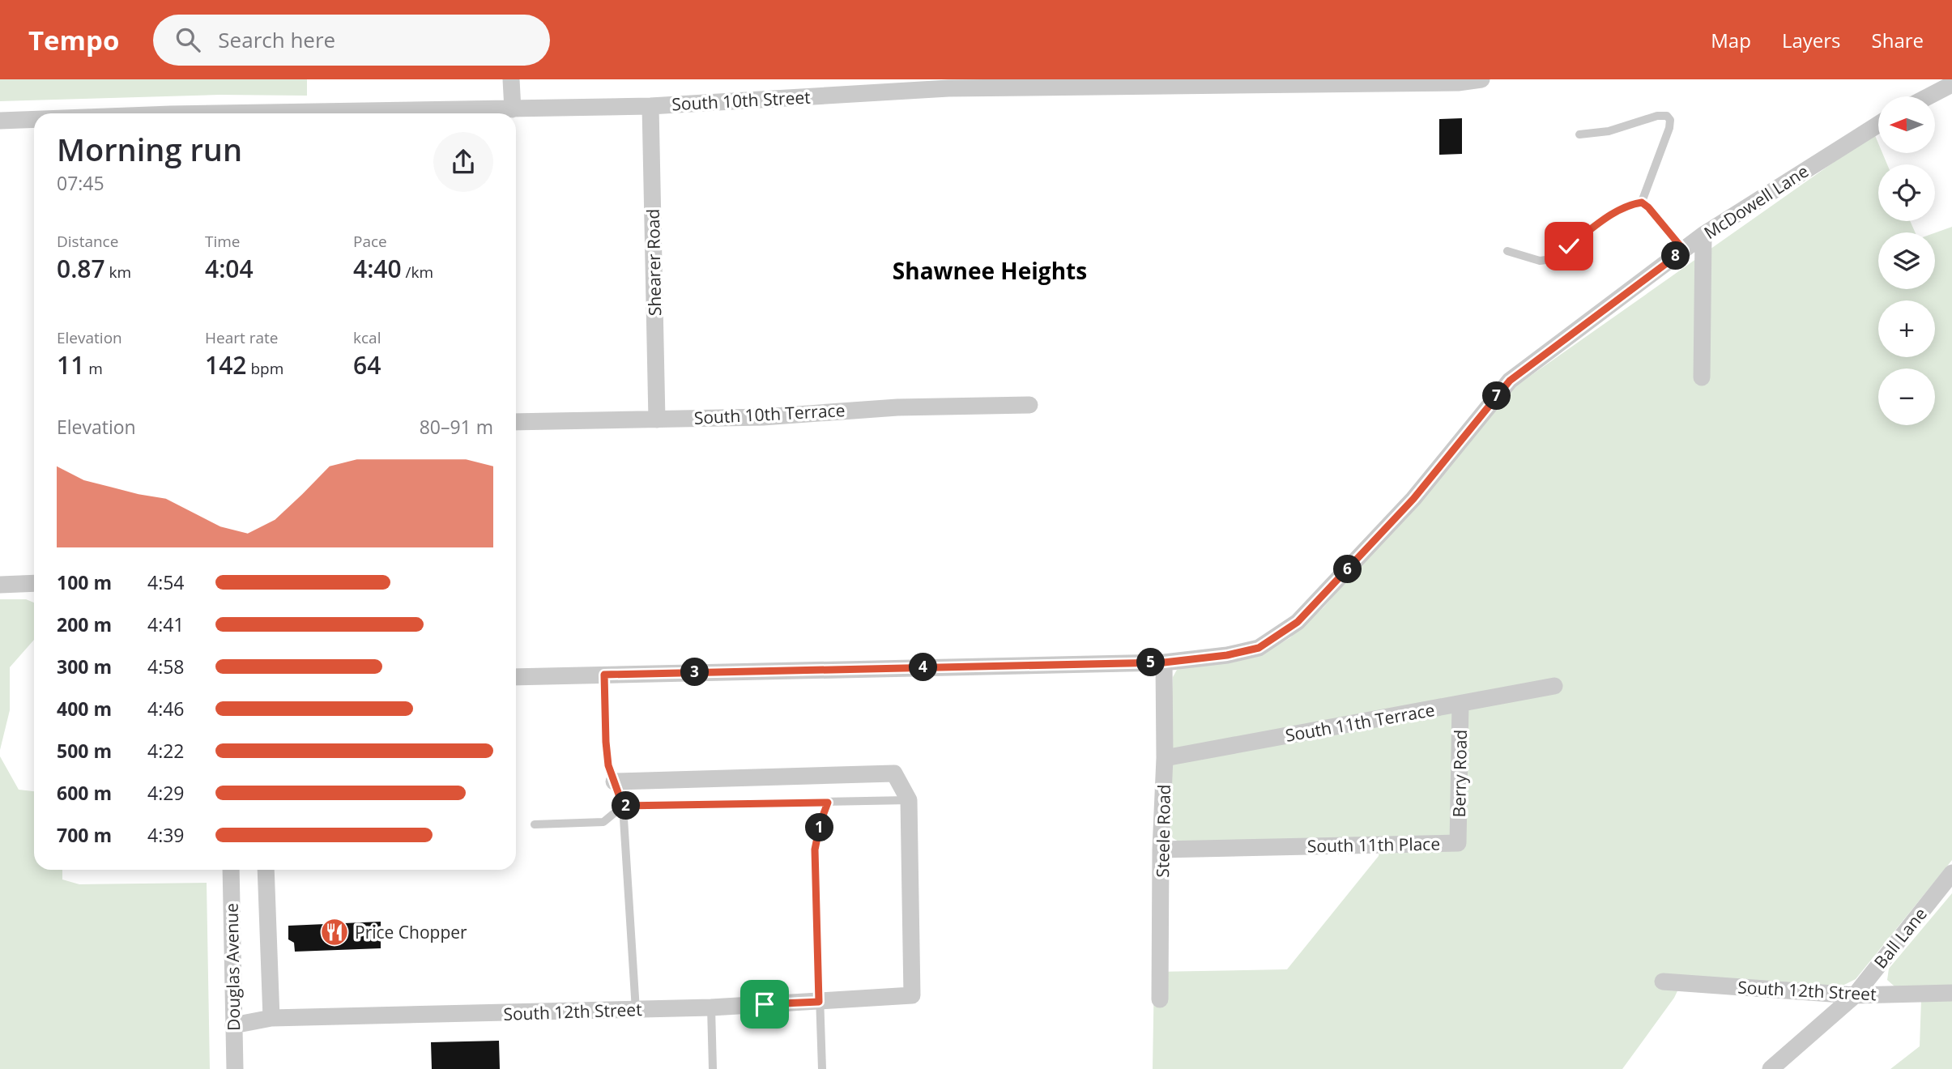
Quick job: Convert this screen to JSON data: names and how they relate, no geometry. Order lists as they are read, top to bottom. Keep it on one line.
{"streets":{"street":["South 10th Street","McDowell Lane","Shearer Road","South 10th Terrace","South 11th Terrace","Berry Road","Steele Road","South 11th Place","Ball Lane","Douglas Avenue","South 12th Street"]},"crossings":[["South 10th Street","Shearer Road"],["McDowell Lane","Steele Road"],["Shearer Road","South 10th Terrace"],["South 11th Terrace","Berry Road"],["South 11th Terrace","Steele Road"],["Berry Road","South 11th Place"],["Steele Road","South 11th Place"],["Ball Lane","South 12th Street"],["Douglas Avenue","South 12th Street"]],"districts":["Shawnee Heights"],"places":{"restaurant":["Price Chopper"]},"north":"left","page":{"header":"Tempo","search":"Search here","nav":["Map","Layers","Share"],"map_buttons":["+","−"],"heading":["Morning run","07:45"],"stats":[["Distance","0.87 km"],["Time","4:04"],["Pace","4:40 /km"],["Elevation","11 m"],["Heart rate","142 bpm"],["kcal","64"]],"pins":["8","7","6","5","4","3","2","1"],"chart":["Elevation","80–91 m"],"list":[{"name":"100 m","note":"4:54"},{"name":"200 m","note":"4:41"},{"name":"300 m","note":"4:58"},{"name":"400 m","note":"4:46"},{"name":"500 m","note":"4:22"},{"name":"600 m","note":"4:29"},{"name":"700 m","note":"4:39"}]}}
